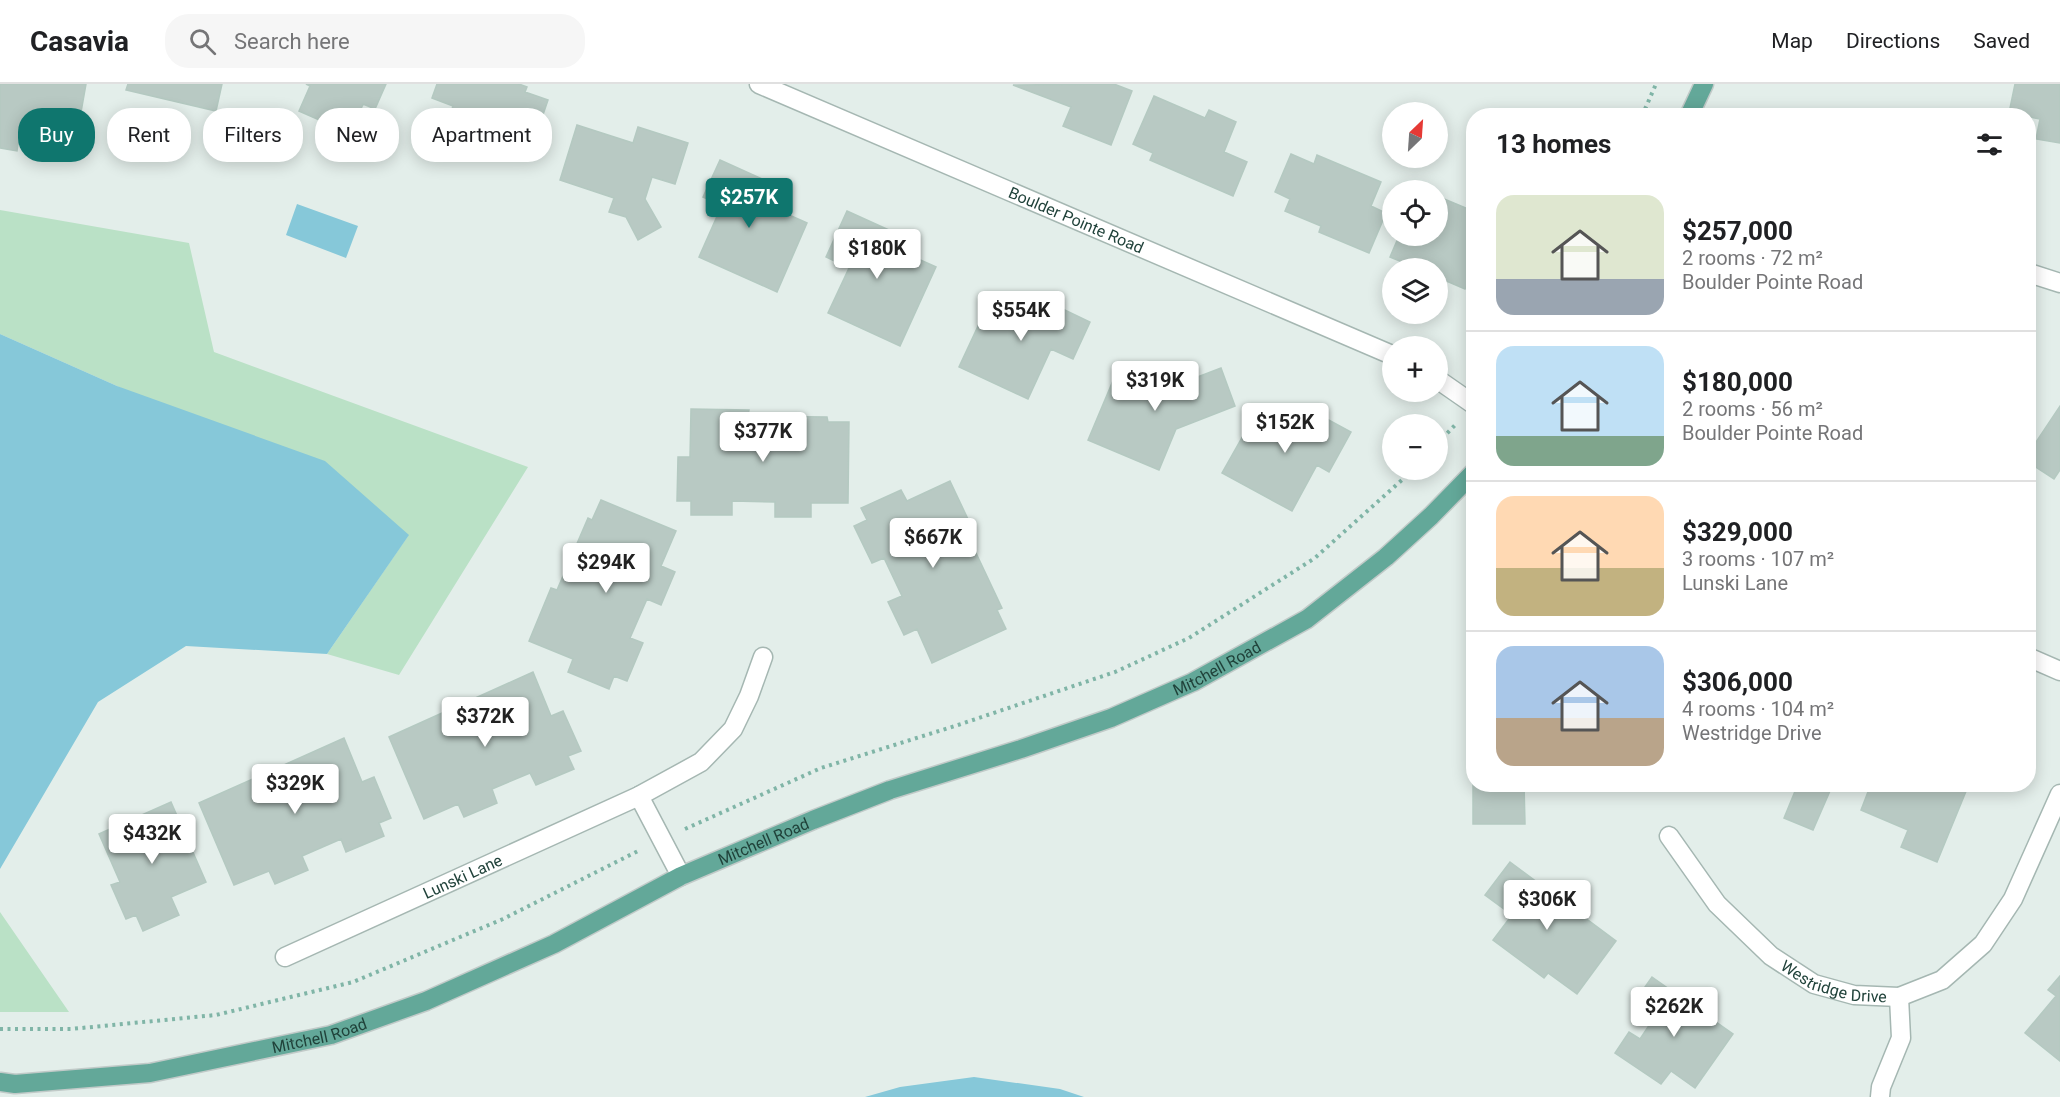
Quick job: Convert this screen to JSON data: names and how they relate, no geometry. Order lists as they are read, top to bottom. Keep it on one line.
{"streets":{"main road":["Mitchell Road"],"street":["Boulder Pointe Road","Lunski Lane","Westridge Drive"]},"north":"top right","page":{"header":"Casavia","search":"Search here","nav":["Map","Directions","Saved"],"map_buttons":["+","−"],"chip":["Buy","Rent","Filters","New","Apartment"],"heading":"13 homes","price":["$257K","$180K","$554K","$319K","$152K","$377K","$667K","$294K","$372K","$329K","$432K","$306K","$262K"],"list":[{"name":"$257,000","note":"2 rooms · 72 m² · Boulder Pointe Road"},{"name":"$180,000","note":"2 rooms · 56 m² · Boulder Pointe Road"},{"name":"$329,000","note":"3 rooms · 107 m² · Lunski Lane"},{"name":"$306,000","note":"4 rooms · 104 m² · Westridge Drive"}]}}
